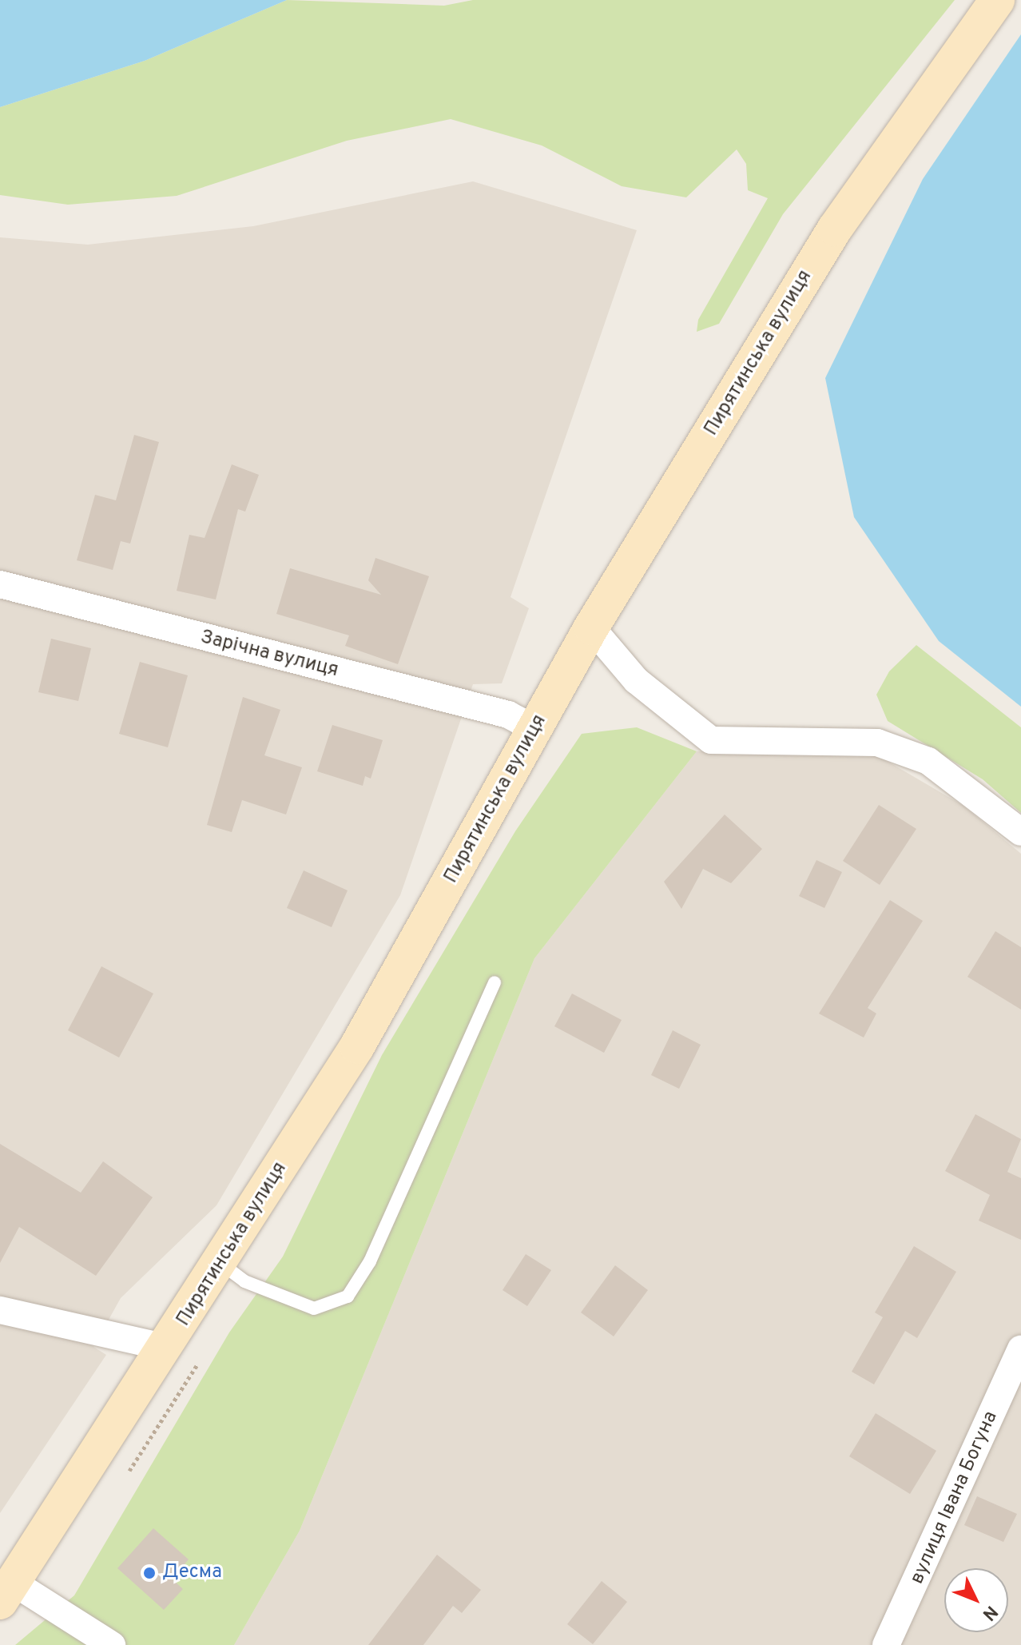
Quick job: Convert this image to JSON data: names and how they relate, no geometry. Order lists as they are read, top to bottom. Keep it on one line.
{"streets":{"main road":["Пирятинська вулиця"],"street":["Зарічна вулиця","вулиця Івана Богуна"]},"crossings":[["Пирятинська вулиця","Зарічна вулиця"]],"places":["Десма"],"north":"bottom right"}
